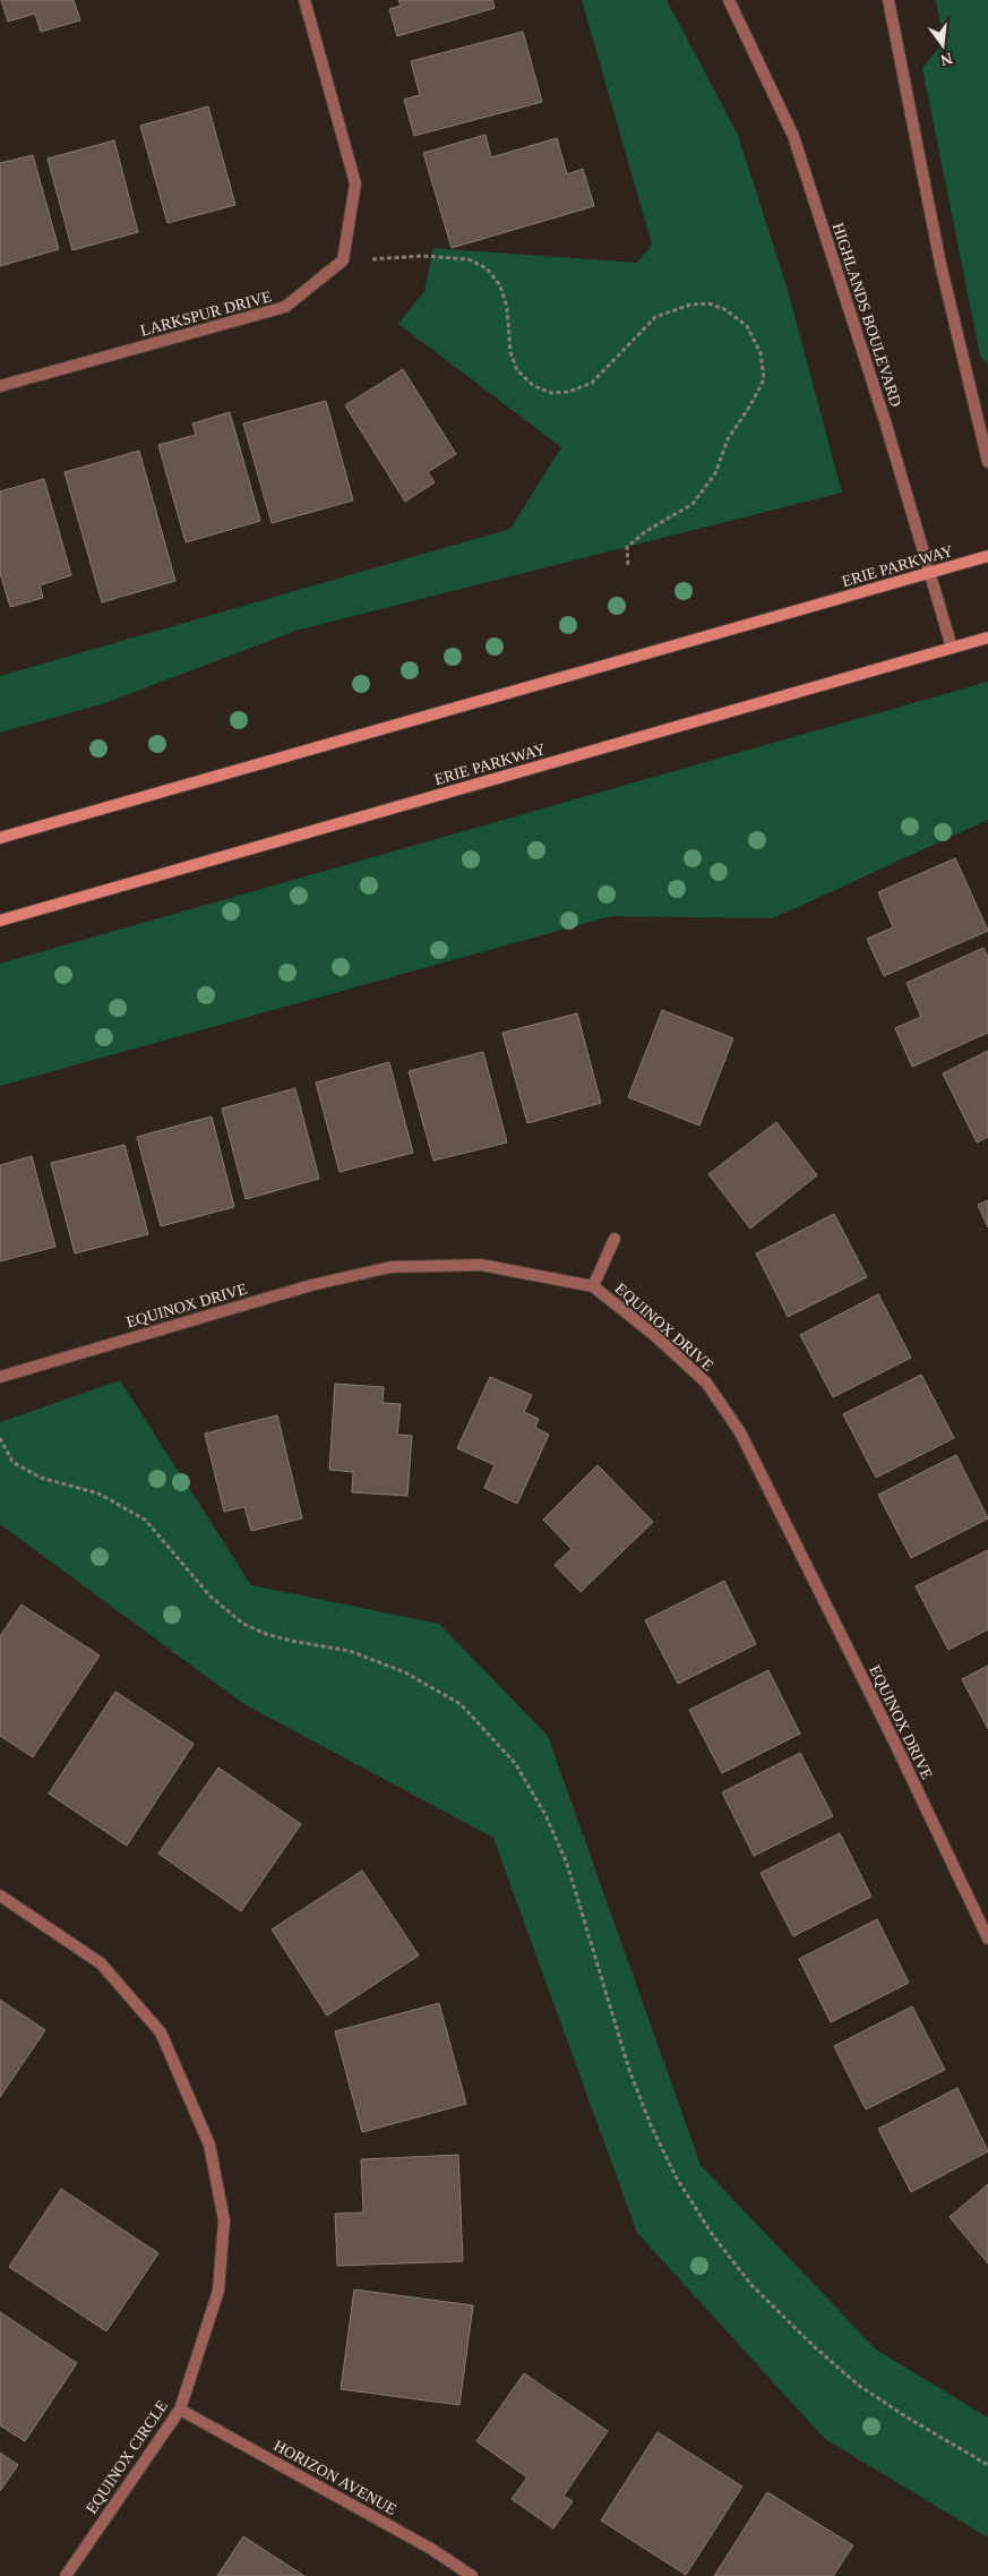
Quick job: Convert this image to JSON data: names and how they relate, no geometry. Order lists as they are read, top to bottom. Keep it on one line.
{"streets":{"main road":["ERIE PARKWAY"],"street":["LARKSPUR DRIVE","HIGHLANDS BOULEVARD","EQUINOX DRIVE","EQUINOX CIRCLE","HORIZON AVENUE"]},"crossings":[["HIGHLANDS BOULEVARD","ERIE PARKWAY"],["EQUINOX CIRCLE","HORIZON AVENUE"]],"north":"bottom"}
